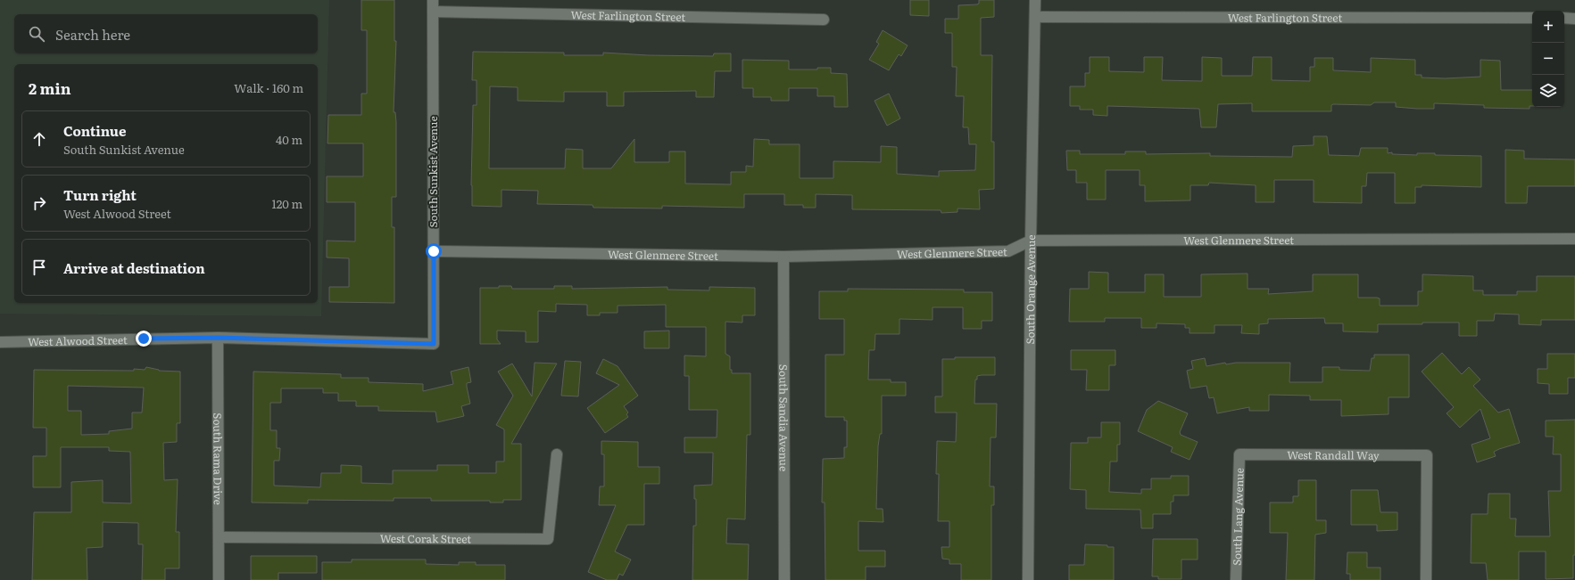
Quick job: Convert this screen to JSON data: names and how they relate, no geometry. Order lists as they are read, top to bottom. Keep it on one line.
{"streets":{"street":["West Farlington Street","South Sunkist Avenue","West Glenmere Street","South Orange Avenue","West Alwood Street","South Sandia Avenue","West Randall Way","South Rama Drive","South Lang Avenue","West Corak Street"]},"crossings":[["West Farlington Street","South Sunkist Avenue"],["West Farlington Street","South Orange Avenue"],["South Sunkist Avenue","West Glenmere Street"],["South Sunkist Avenue","West Alwood Street"],["West Glenmere Street","South Orange Avenue"],["West Glenmere Street","South Sandia Avenue"],["West Alwood Street","South Rama Drive"],["West Randall Way","South Lang Avenue"],["South Rama Drive","West Corak Street"]],"page":{"map_buttons":["+","−"],"search":"Search here","heading":["2 min","Walk · 160 m"],"list":[["Continue","South Sunkist Avenue","40 m"],["Turn right","West Alwood Street","120 m"],"Arrive at destination"]}}
